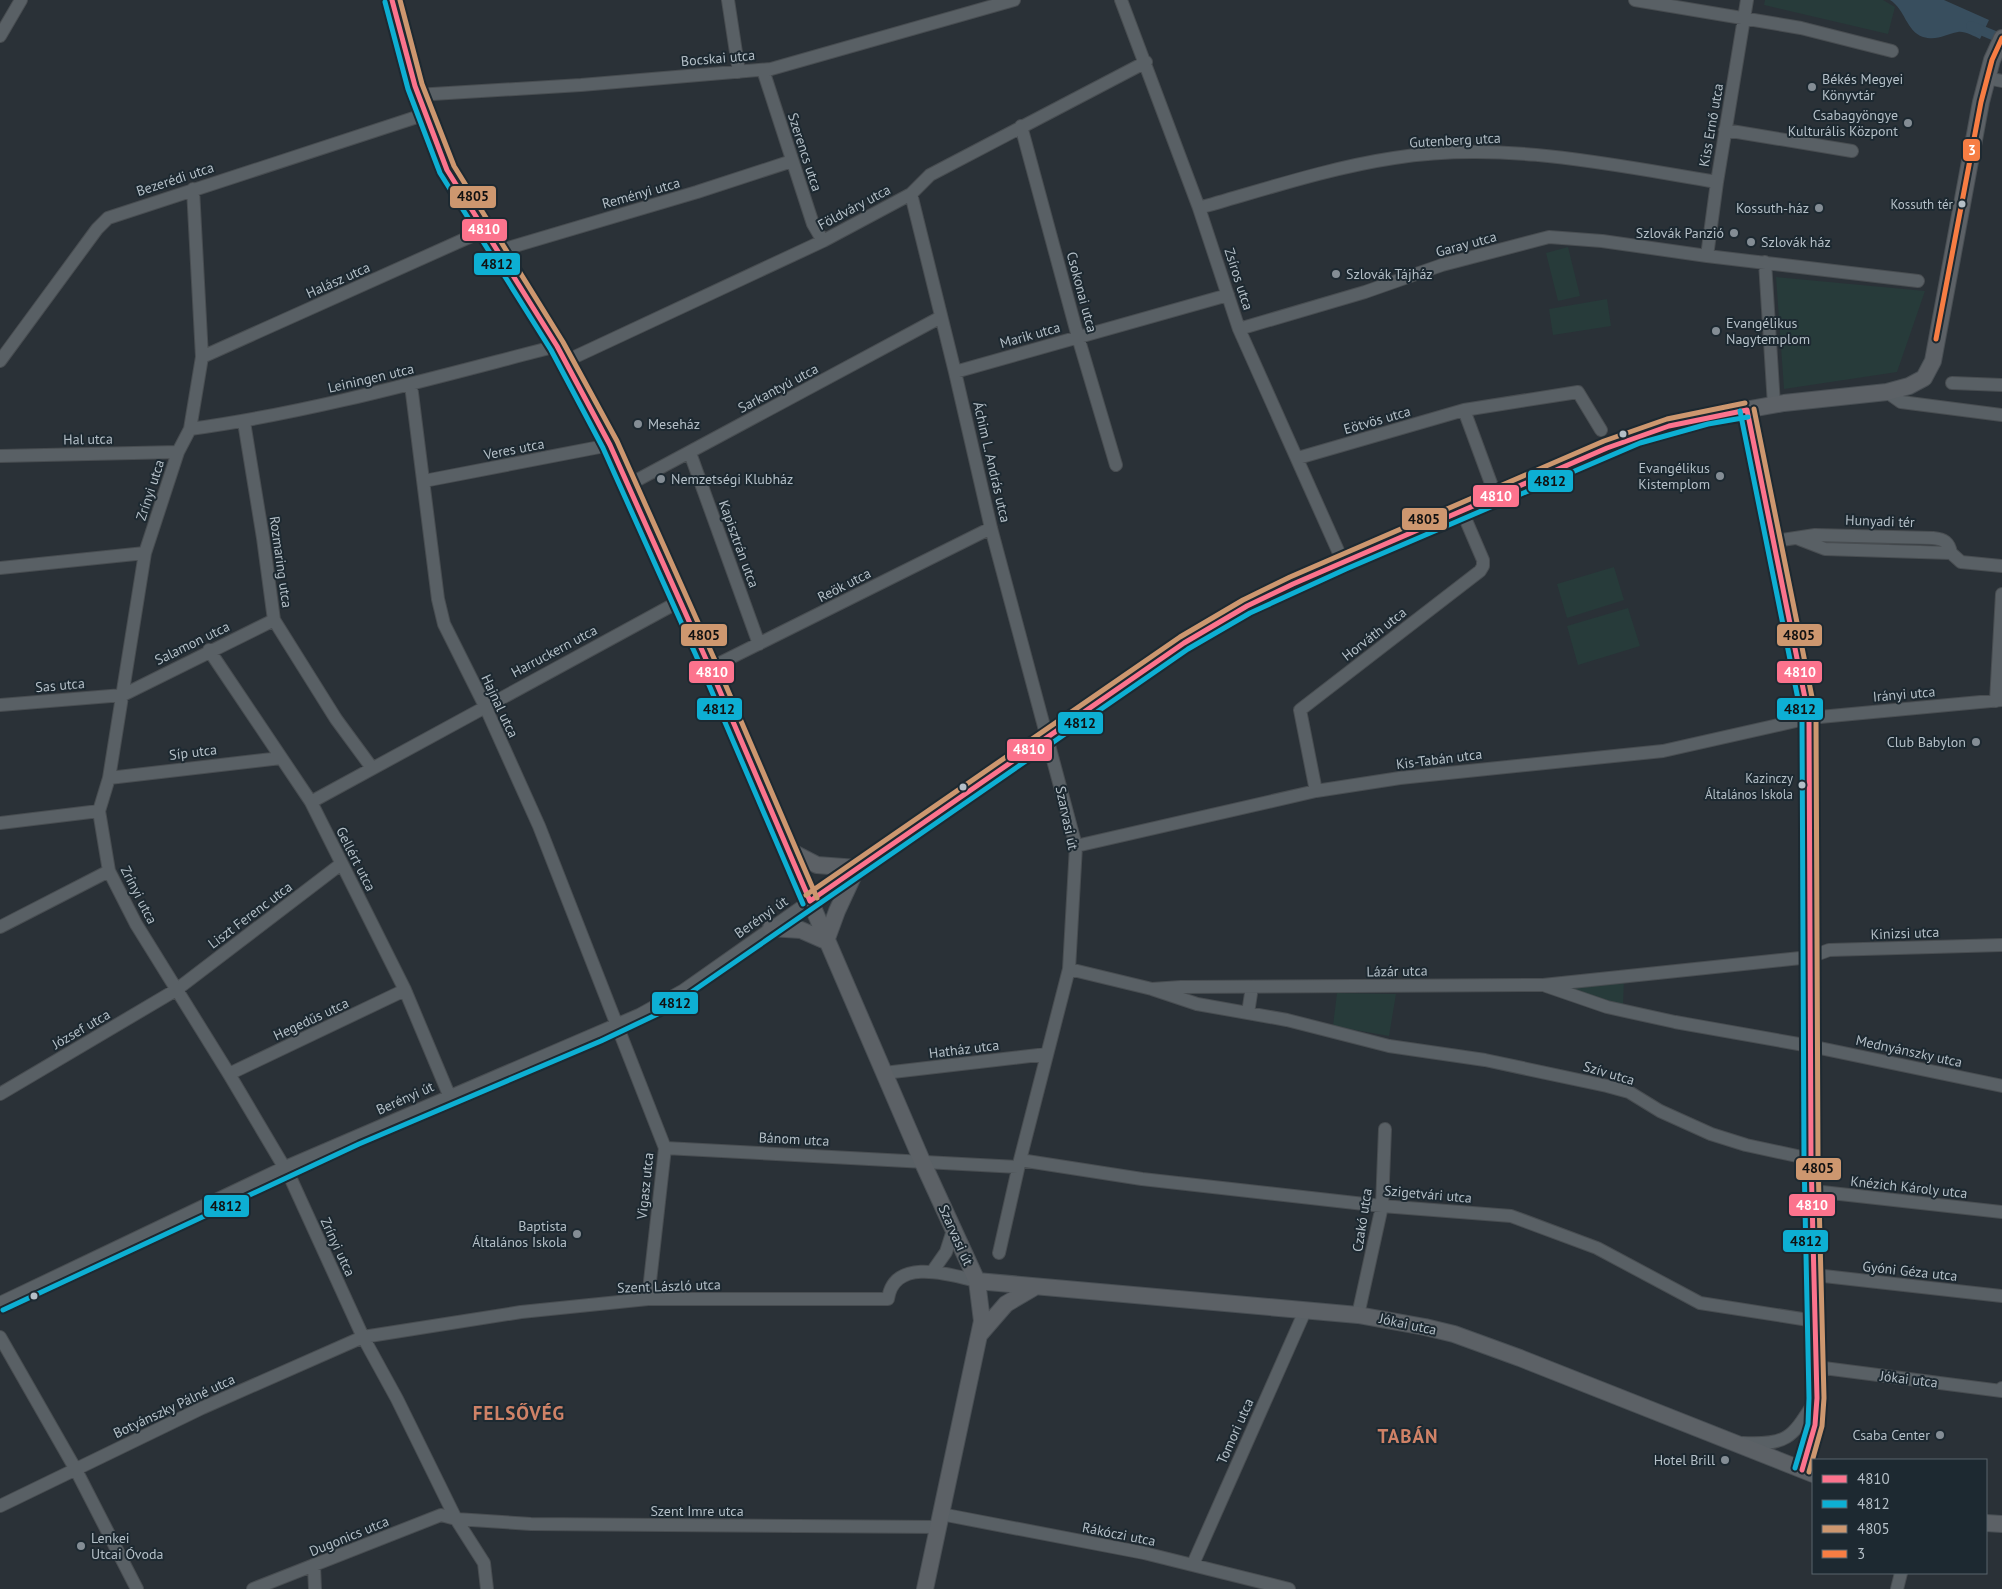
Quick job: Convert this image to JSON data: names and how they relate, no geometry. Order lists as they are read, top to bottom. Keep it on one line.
{"streets":{"main road":["Szarvasi út","Jókai utca"],"street":["Bocskai utca","Kiss Ernő utca","Gutenberg utca","Szerencs utca","Bezerédi utca","Reményi utca","Földváry utca","Garay utca","Zsíros utca","Halász utca","Csokonai utca","Marik utca","Leiningen utca","Sarkantyú utca","Eötvös utca","Hal utca","Veres utca","Áchim L. András utca","Zrínyi utca","Kapisztrán utca","Rozmaring utca","Reök utca","Horváth utca","Salamon utca","Harruckern utca","Sas utca","Irányi utca","Hajnal utca","Síp utca","Kis-Tabán utca","Gellért utca","Liszt Ferenc utca","Berényi út","Kinizsi utca","Lázár utca","Hegedűs utca","József utca","Hatház utca","Mednyánszky utca","Szív utca","Bánom utca","Vigasz utca","Knézich Károly utca","Szigetvári utca","Czakó utca","Gyóni Géza utca","Szent László utca","Botyánszky Pálné utca","Tomori utca","Szent Imre utca","Rákóczi utca","Dugonics utca"]},"crossings":[["Bocskai utca","Szerencs utca"],["Bocskai utca","Szarvasi út"],["Kiss Ernő utca","Gutenberg utca"],["Kiss Ernő utca","Garay utca"],["Gutenberg utca","Zsíros utca"],["Szerencs utca","Reményi utca"],["Szerencs utca","Földváry utca"],["Bezerédi utca","Zrínyi utca"],["Bezerédi utca","Szarvasi út"],["Reményi utca","Szarvasi út"],["Földváry utca","Zsíros utca"],["Földváry utca","Csokonai utca"],["Földváry utca","Áchim L. András utca"],["Földváry utca","Szarvasi út"],["Garay utca","Zsíros utca"],["Zsíros utca","Marik utca"],["Zsíros utca","Eötvös utca"],["Halász utca","Zrínyi utca"],["Halász utca","Szarvasi út"],["Csokonai utca","Marik utca"],["Marik utca","Áchim L. András utca"],["Leiningen utca","Zrínyi utca"],["Leiningen utca","Rozmaring utca"],["Leiningen utca","Hajnal utca"],["Leiningen utca","Szarvasi út"],["Sarkantyú utca","Áchim L. András utca"],["Sarkantyú utca","Kapisztrán utca"],["Sarkantyú utca","Szarvasi út"],["Hal utca","Zrínyi utca"],["Veres utca","Hajnal utca"],["Veres utca","Szarvasi út"],["Áchim L. András utca","Reök utca"],["Áchim L. András utca","Szarvasi út"],["Zrínyi utca","Salamon utca"],["Zrínyi utca","Sas utca"],["Zrínyi utca","Síp utca"],["Zrínyi utca","Liszt Ferenc utca"],["Zrínyi utca","Berényi út"],["Zrínyi utca","Hegedűs utca"],["Zrínyi utca","József utca"],["Zrínyi utca","Szent László utca"],["Zrínyi utca","Botyánszky Pálné utca"],["Zrínyi utca","Szent Imre utca"],["Zrínyi utca","Dugonics utca"],["Kapisztrán utca","Reök utca"],["Rozmaring utca","Salamon utca"],["Rozmaring utca","Harruckern utca"],["Reök utca","Szarvasi út"],["Horváth utca","Kis-Tabán utca"],["Salamon utca","Sas utca"],["Salamon utca","Gellért utca"],["Harruckern utca","Hajnal utca"],["Harruckern utca","Szarvasi út"],["Harruckern utca","Gellért utca"],["Irányi utca","Kis-Tabán utca"],["Hajnal utca","Berényi út"],["Hajnal utca","Vigasz utca"],["Síp utca","Gellért utca"],["Kis-Tabán utca","Szarvasi út"],["Szarvasi út","Berényi út"],["Szarvasi út","Lázár utca"],["Szarvasi út","Hatház utca"],["Szarvasi út","Bánom utca"],["Szarvasi út","Szigetvári utca"],["Szarvasi út","Szent László utca"],["Szarvasi út","Jókai utca"],["Szarvasi út","Szent Imre utca"],["Szarvasi út","Rákóczi utca"],["Gellért utca","Liszt Ferenc utca"],["Gellért utca","Berényi út"],["Gellért utca","Hegedűs utca"],["Liszt Ferenc utca","József utca"],["Berényi út","Vigasz utca"],["Kinizsi utca","Lázár utca"],["Lázár utca","Mednyánszky utca"],["Lázár utca","Szív utca"],["Bánom utca","Vigasz utca"],["Bánom utca","Szigetvári utca"],["Vigasz utca","Szent László utca"],["Szigetvári utca","Czakó utca"],["Czakó utca","Jókai utca"],["Szent László utca","Jókai utca"],["Szent László utca","Botyánszky Pálné utca"],["Jókai utca","Tomori utca"],["Tomori utca","Rákóczi utca"],["Szent Imre utca","Rákóczi utca"],["Szent Imre utca","Dugonics utca"]],"districts":["FELSŐVÉG","TABÁN"],"places":["Békés Megyei Könyvtár","Csabagyöngye Kulturális Központ","Kossuth tér","Kossuth-ház","Szlovák Panzió","Szlovák ház","Szlovák Tájház","Evangélikus Nagytemplom","Meseház","Evangélikus Kistemplom","Nemzetségi Klubház","Club Babylon","Kazinczy Általános Iskola","Baptista Általános Iskola","Csaba Center","Hotel Brill","Lenkei Utcai Óvoda"],"lines":["transit line 4810","transit line 4805","transit line 4812","transit line 3"],"legend":["4810","4812","4805","3"]}
